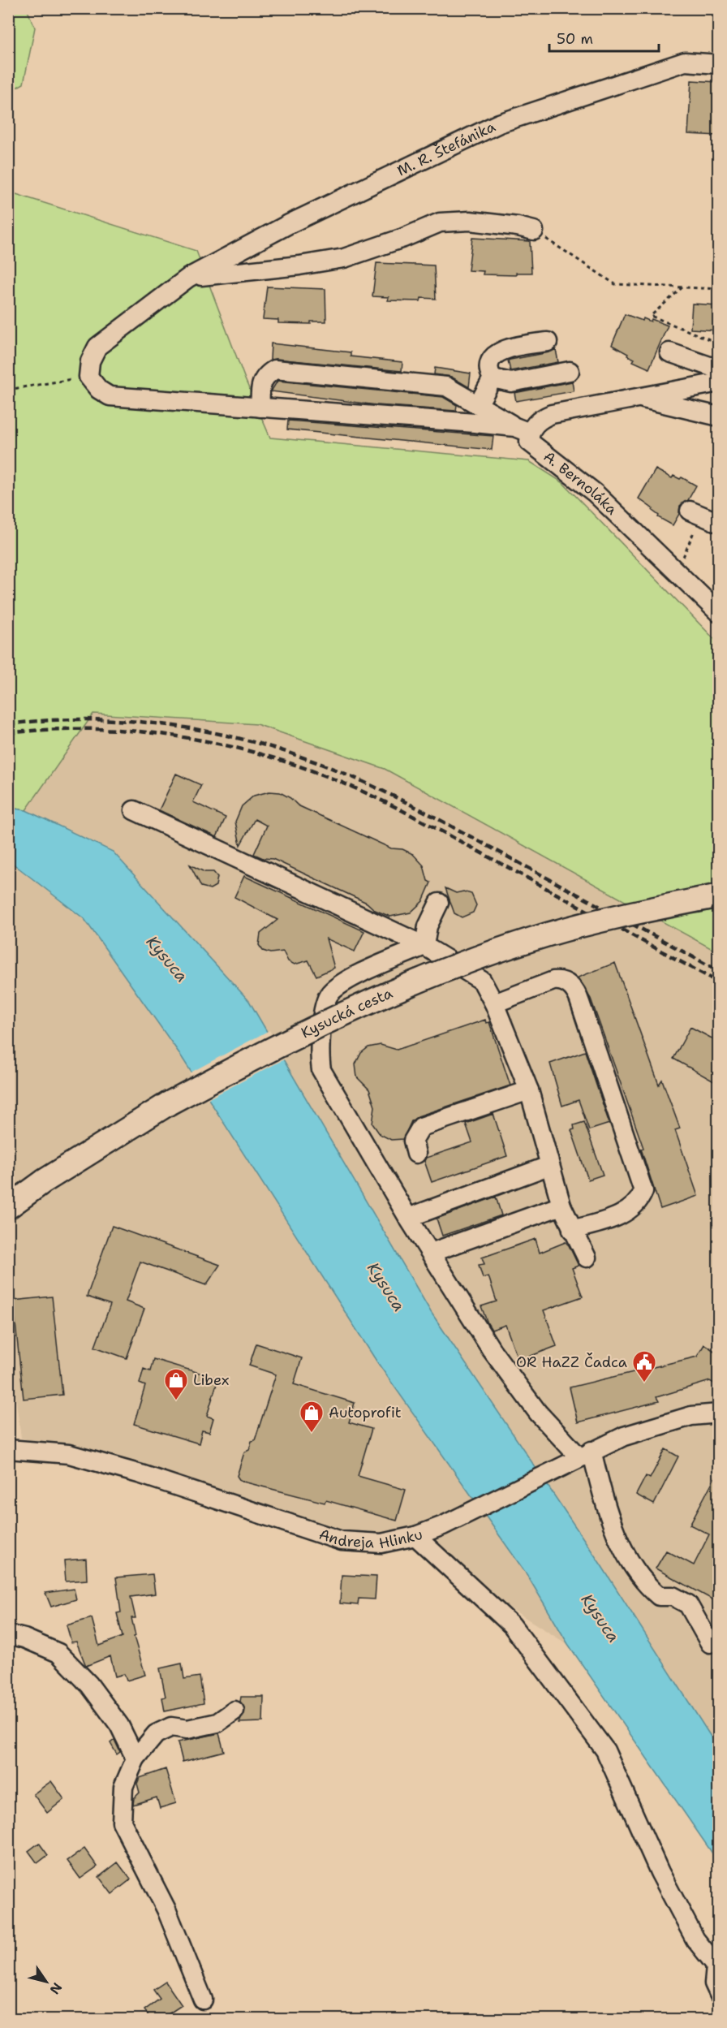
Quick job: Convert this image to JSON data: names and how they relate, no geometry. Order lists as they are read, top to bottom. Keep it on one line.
{"streets":{"main road":["Kysucká cesta"],"street":["M. R. Štefánika","A. Bernoláka","Andreja Hlinku"]},"water":["Kysuca"],"places":{"public building":["OR HaZZ Čadca"],"shop":["Libex","Autoprofit"]},"scale_bar":"50 m","north":"bottom right"}
